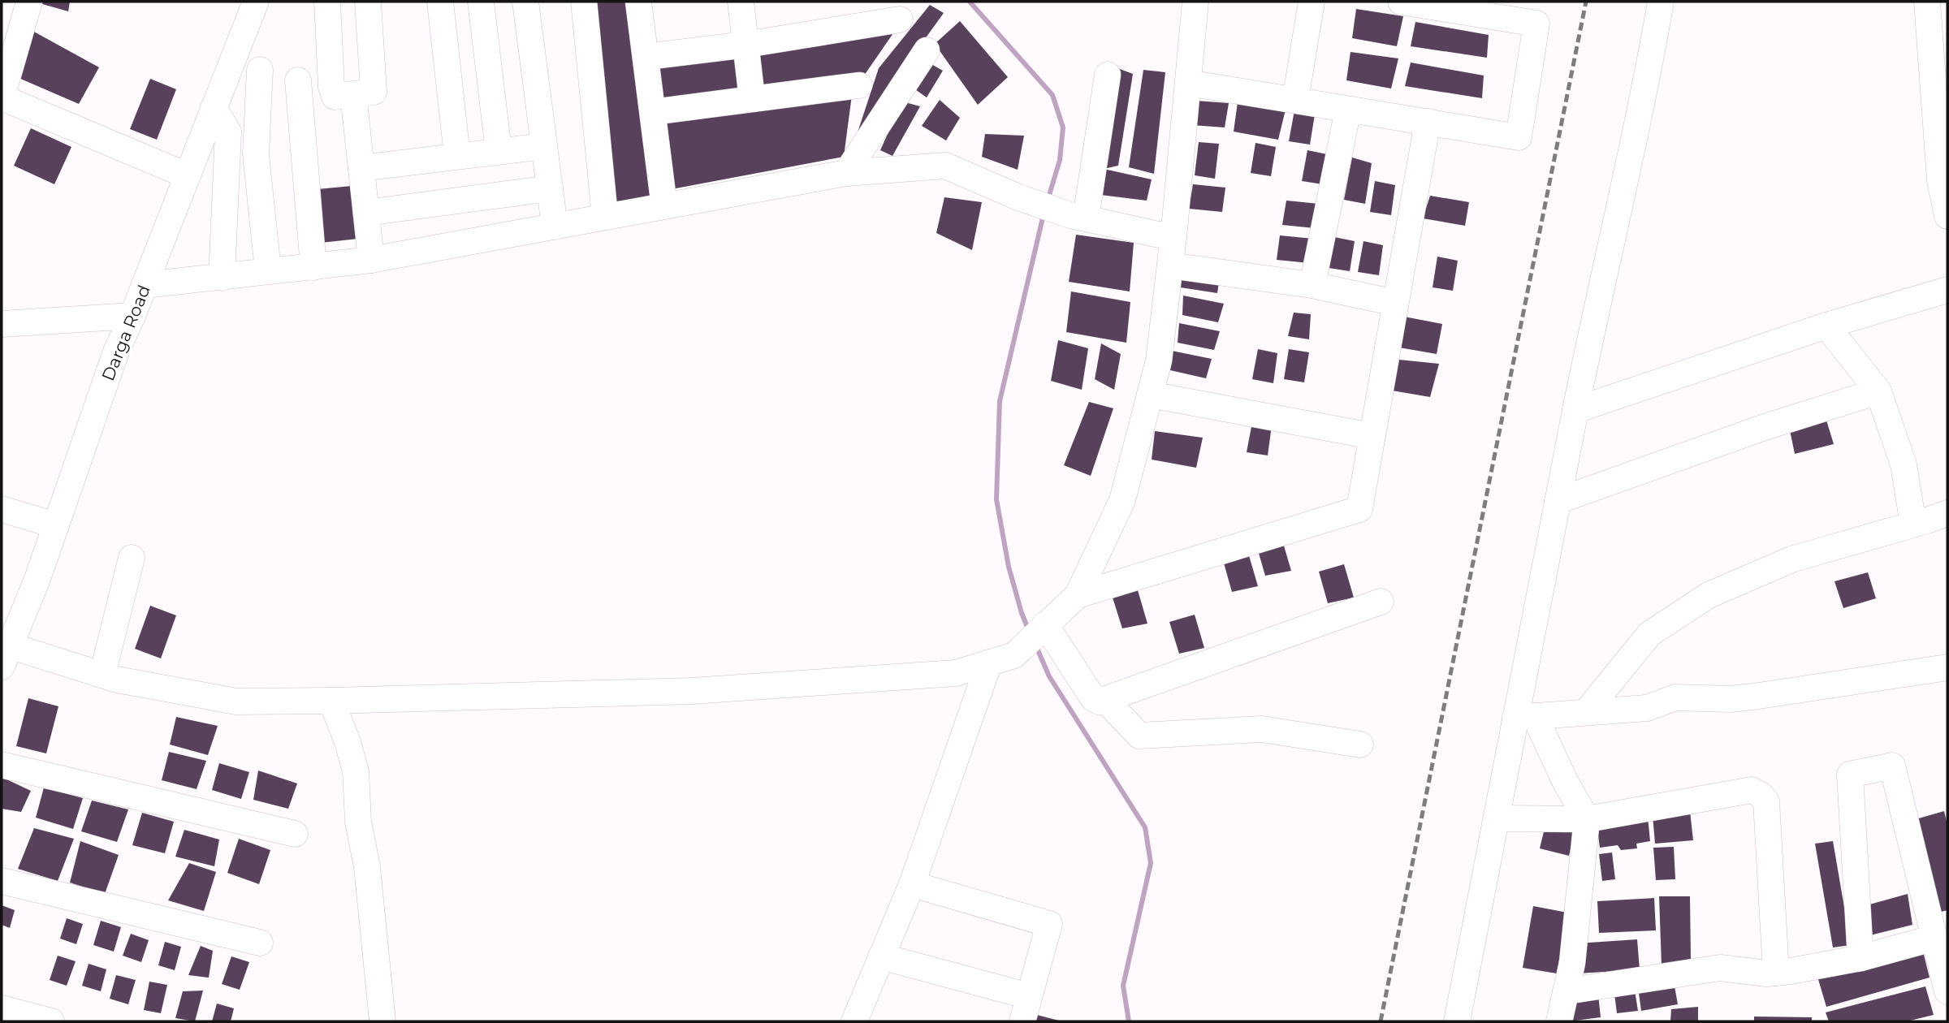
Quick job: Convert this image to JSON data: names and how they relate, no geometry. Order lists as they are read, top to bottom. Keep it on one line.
{"streets":{"street":["Darga Road"]}}
